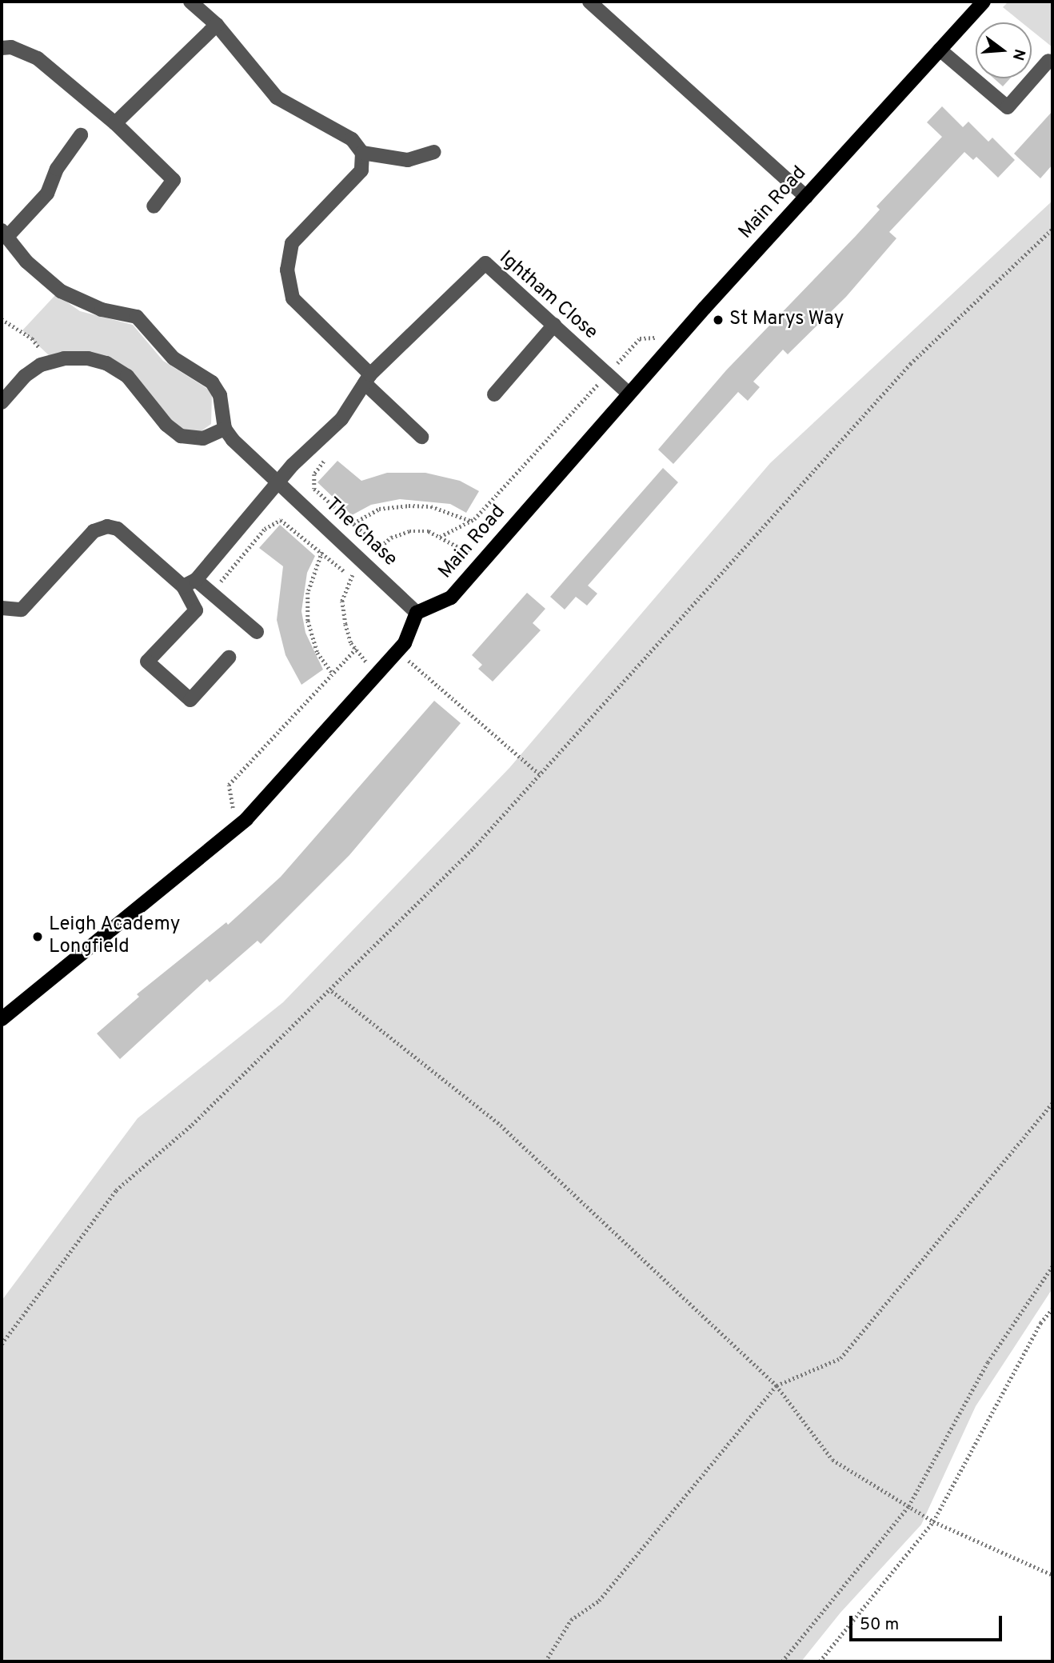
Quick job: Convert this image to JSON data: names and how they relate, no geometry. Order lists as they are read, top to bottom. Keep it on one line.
{"streets":{"main road":["Main Road"],"street":["Ightham Close","The Chase"]},"crossings":[["Main Road","Ightham Close"],["Main Road","The Chase"]],"places":["St Marys Way","Leigh Academy Longfield"],"scale_bar":"50 m","north":"right"}
